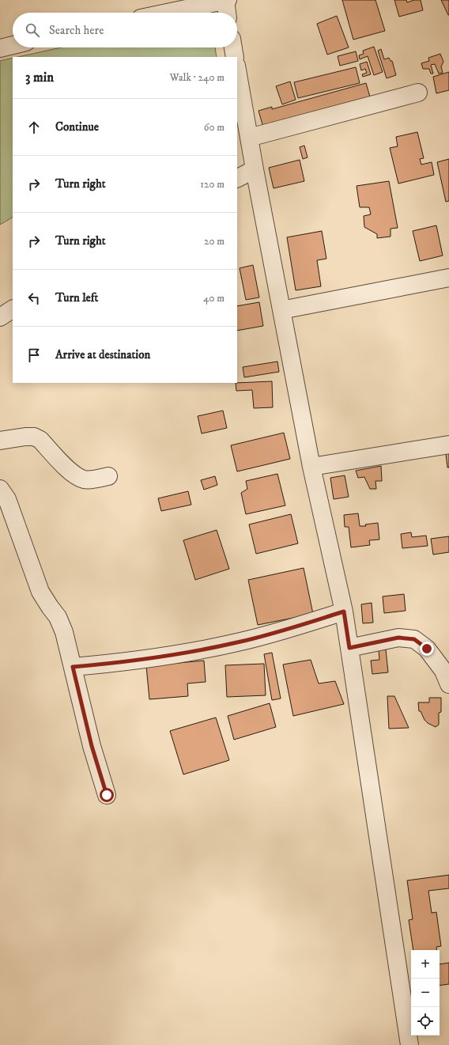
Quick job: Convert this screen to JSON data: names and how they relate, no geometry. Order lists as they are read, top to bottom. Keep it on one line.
{"page":{"search":"Search here","heading":["3 min","Walk · 240 m"],"list":[["Continue","60 m"],["Turn right","120 m"],["Turn right","20 m"],["Turn left","40 m"],"Arrive at destination"],"map_buttons":["+","−"]}}
